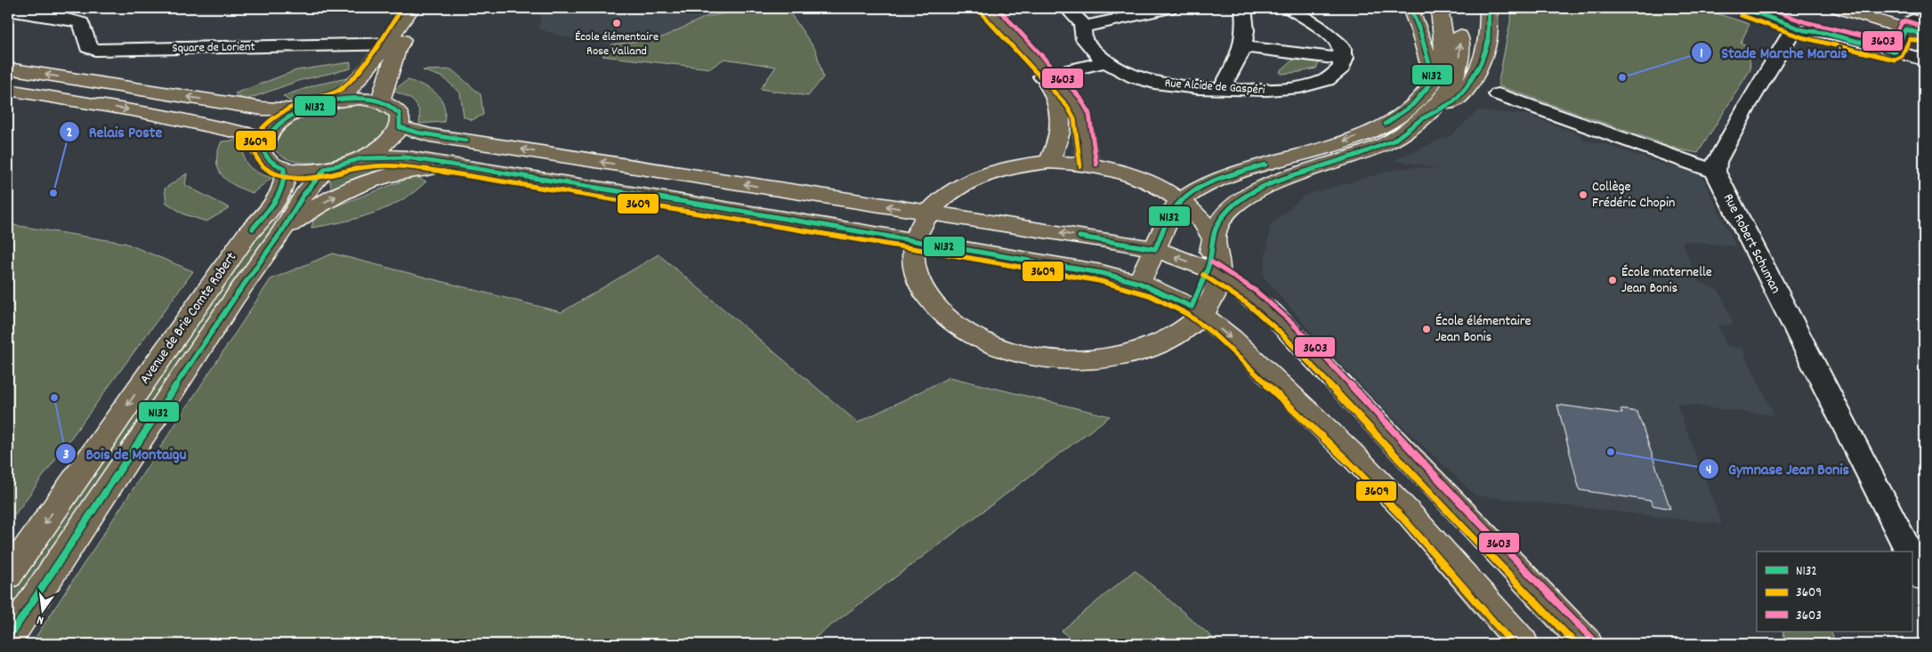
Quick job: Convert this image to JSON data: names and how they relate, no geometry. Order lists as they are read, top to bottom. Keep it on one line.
{"streets":{"main road":["Avenue de Brie Comte Robert"],"street":["Square de Lorient","Rue Alcide de Gaspéri","Rue Robert Schuman"]},"places":["École élémentaire Rose Valland","Stade Marche Marais","Relais Poste","Collège Frédéric Chopin","École maternelle Jean Bonis","École élémentaire Jean Bonis","Bois de Montaigu","Gymnase Jean Bonis"],"lines":["transit line N132","transit line 3609","transit line 3603"],"legend":["N132","3609","3603"],"north":"bottom"}
